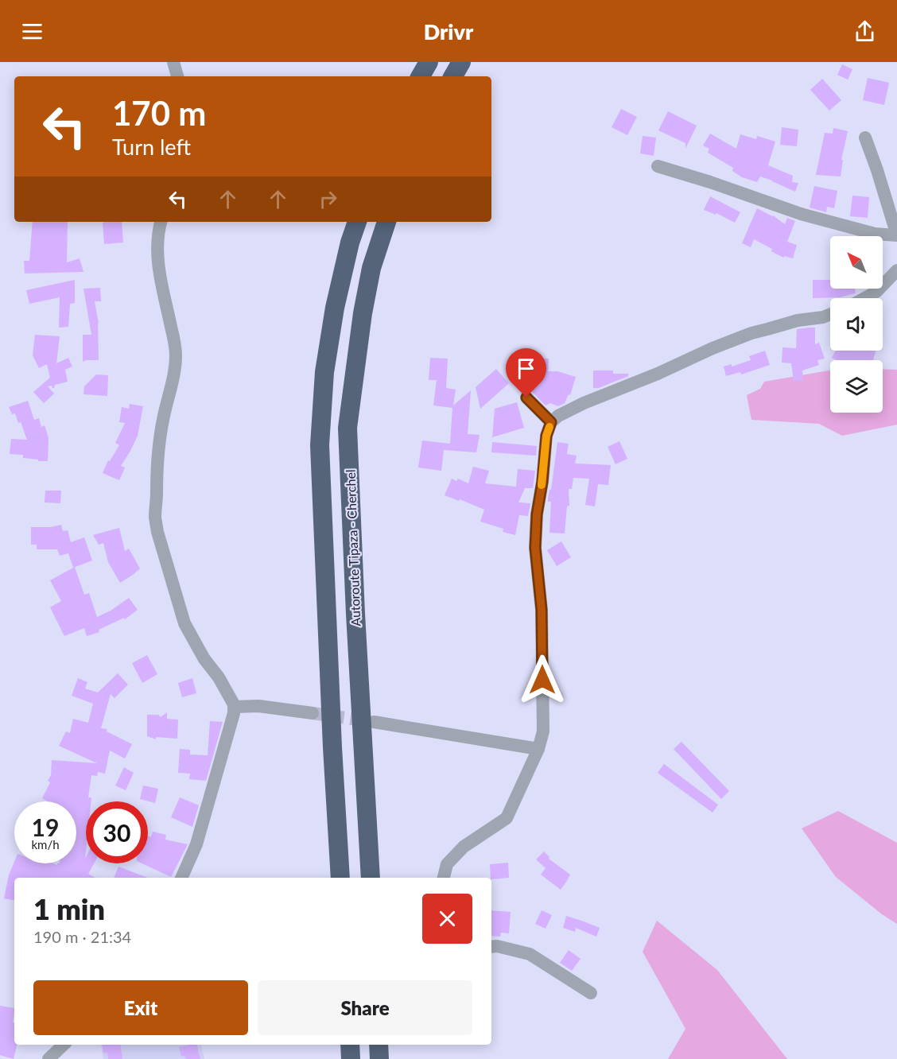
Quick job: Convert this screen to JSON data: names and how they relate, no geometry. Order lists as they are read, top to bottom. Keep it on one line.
{"streets":{"highway":["Autoroute Tipaza - Cherchel"]},"north":"top left","page":{"header":"Drivr","turn":["170 m","Turn left"],"speed":"19 km/h","limit":"30","heading":["1 min","190 m · 21:34"],"buttons":["Exit","Share"]}}
